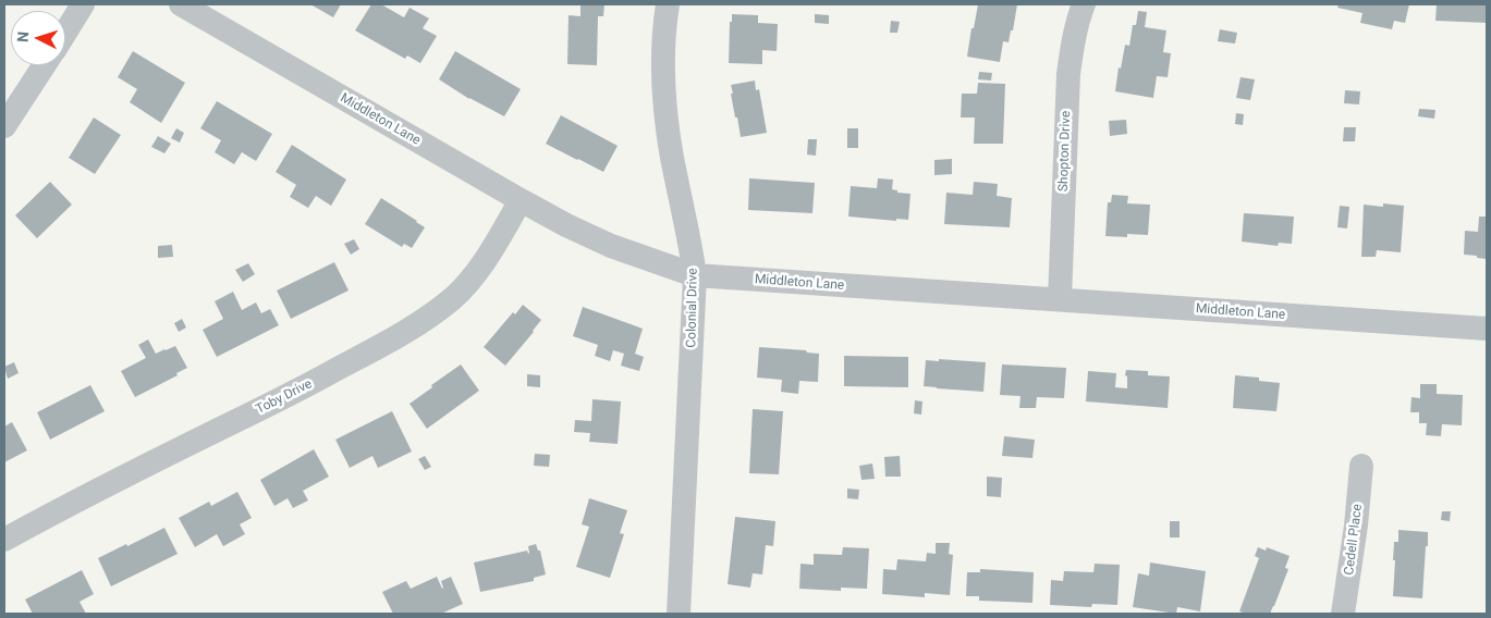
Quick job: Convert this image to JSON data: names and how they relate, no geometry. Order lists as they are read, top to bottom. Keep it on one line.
{"streets":{"street":["Middleton Lane","Shopton Drive","Colonial Drive","Toby Drive","Cedell Place"]},"crossings":[["Middleton Lane","Shopton Drive"],["Middleton Lane","Colonial Drive"],["Middleton Lane","Toby Drive"]],"north":"left"}
